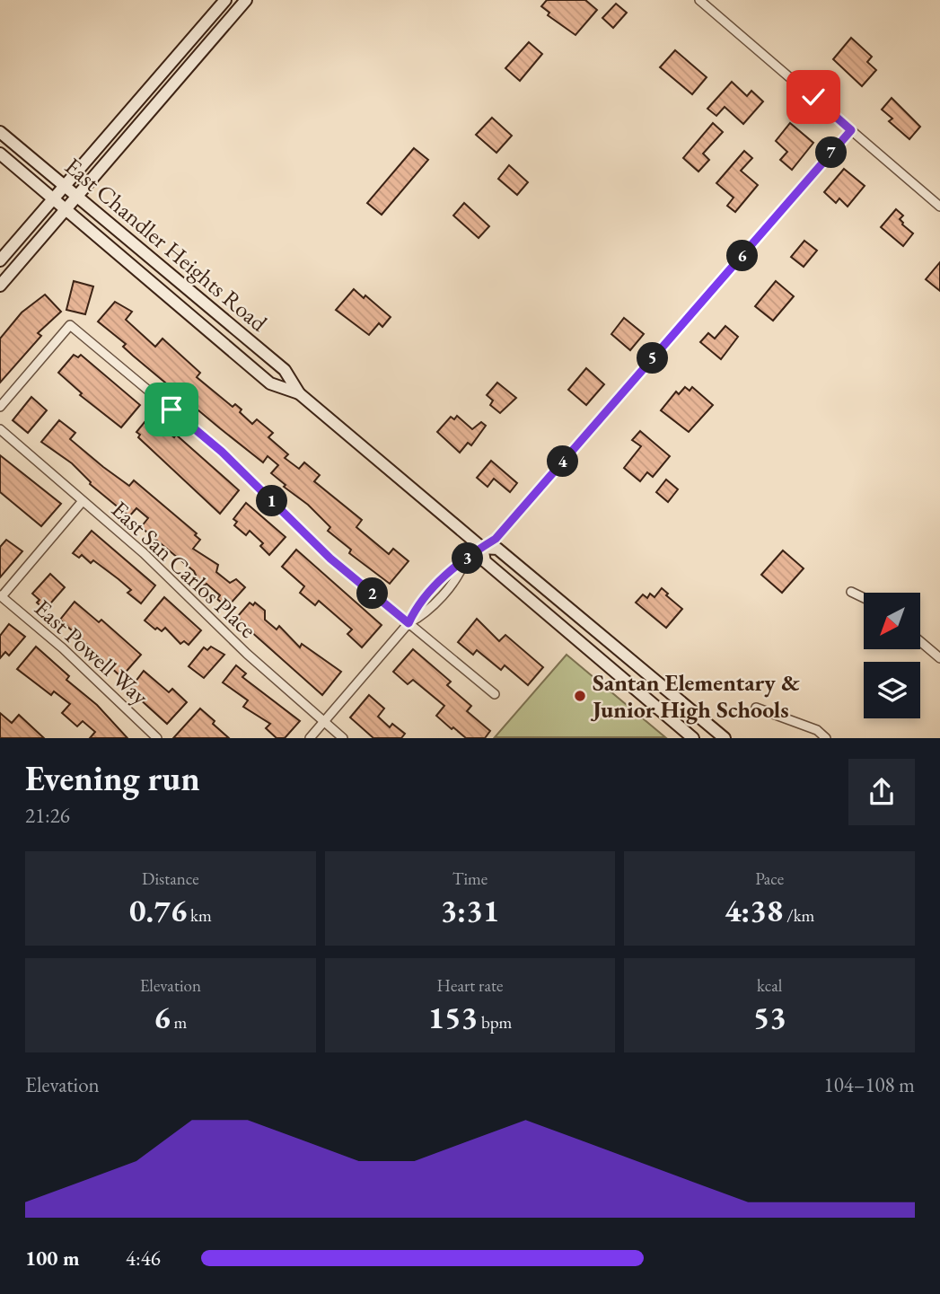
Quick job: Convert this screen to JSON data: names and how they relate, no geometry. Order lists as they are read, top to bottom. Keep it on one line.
{"streets":{"main road":["East Chandler Heights Road"],"street":["East San Carlos Place","East Powell Way"]},"places":["Santan Elementary & Junior High Schools"],"north":"bottom left","page":{"pins":["7","6","5","4","1","3","2"],"heading":["Evening run","21:26"],"stats":[["Distance","0.76 km"],["Time","3:31"],["Pace","4:38 /km"],["Elevation","6 m"],["Heart rate","153 bpm"],["kcal","53"]],"chart":["Elevation","104–108 m"],"list":[{"name":"100 m","note":"4:46"}]}}
